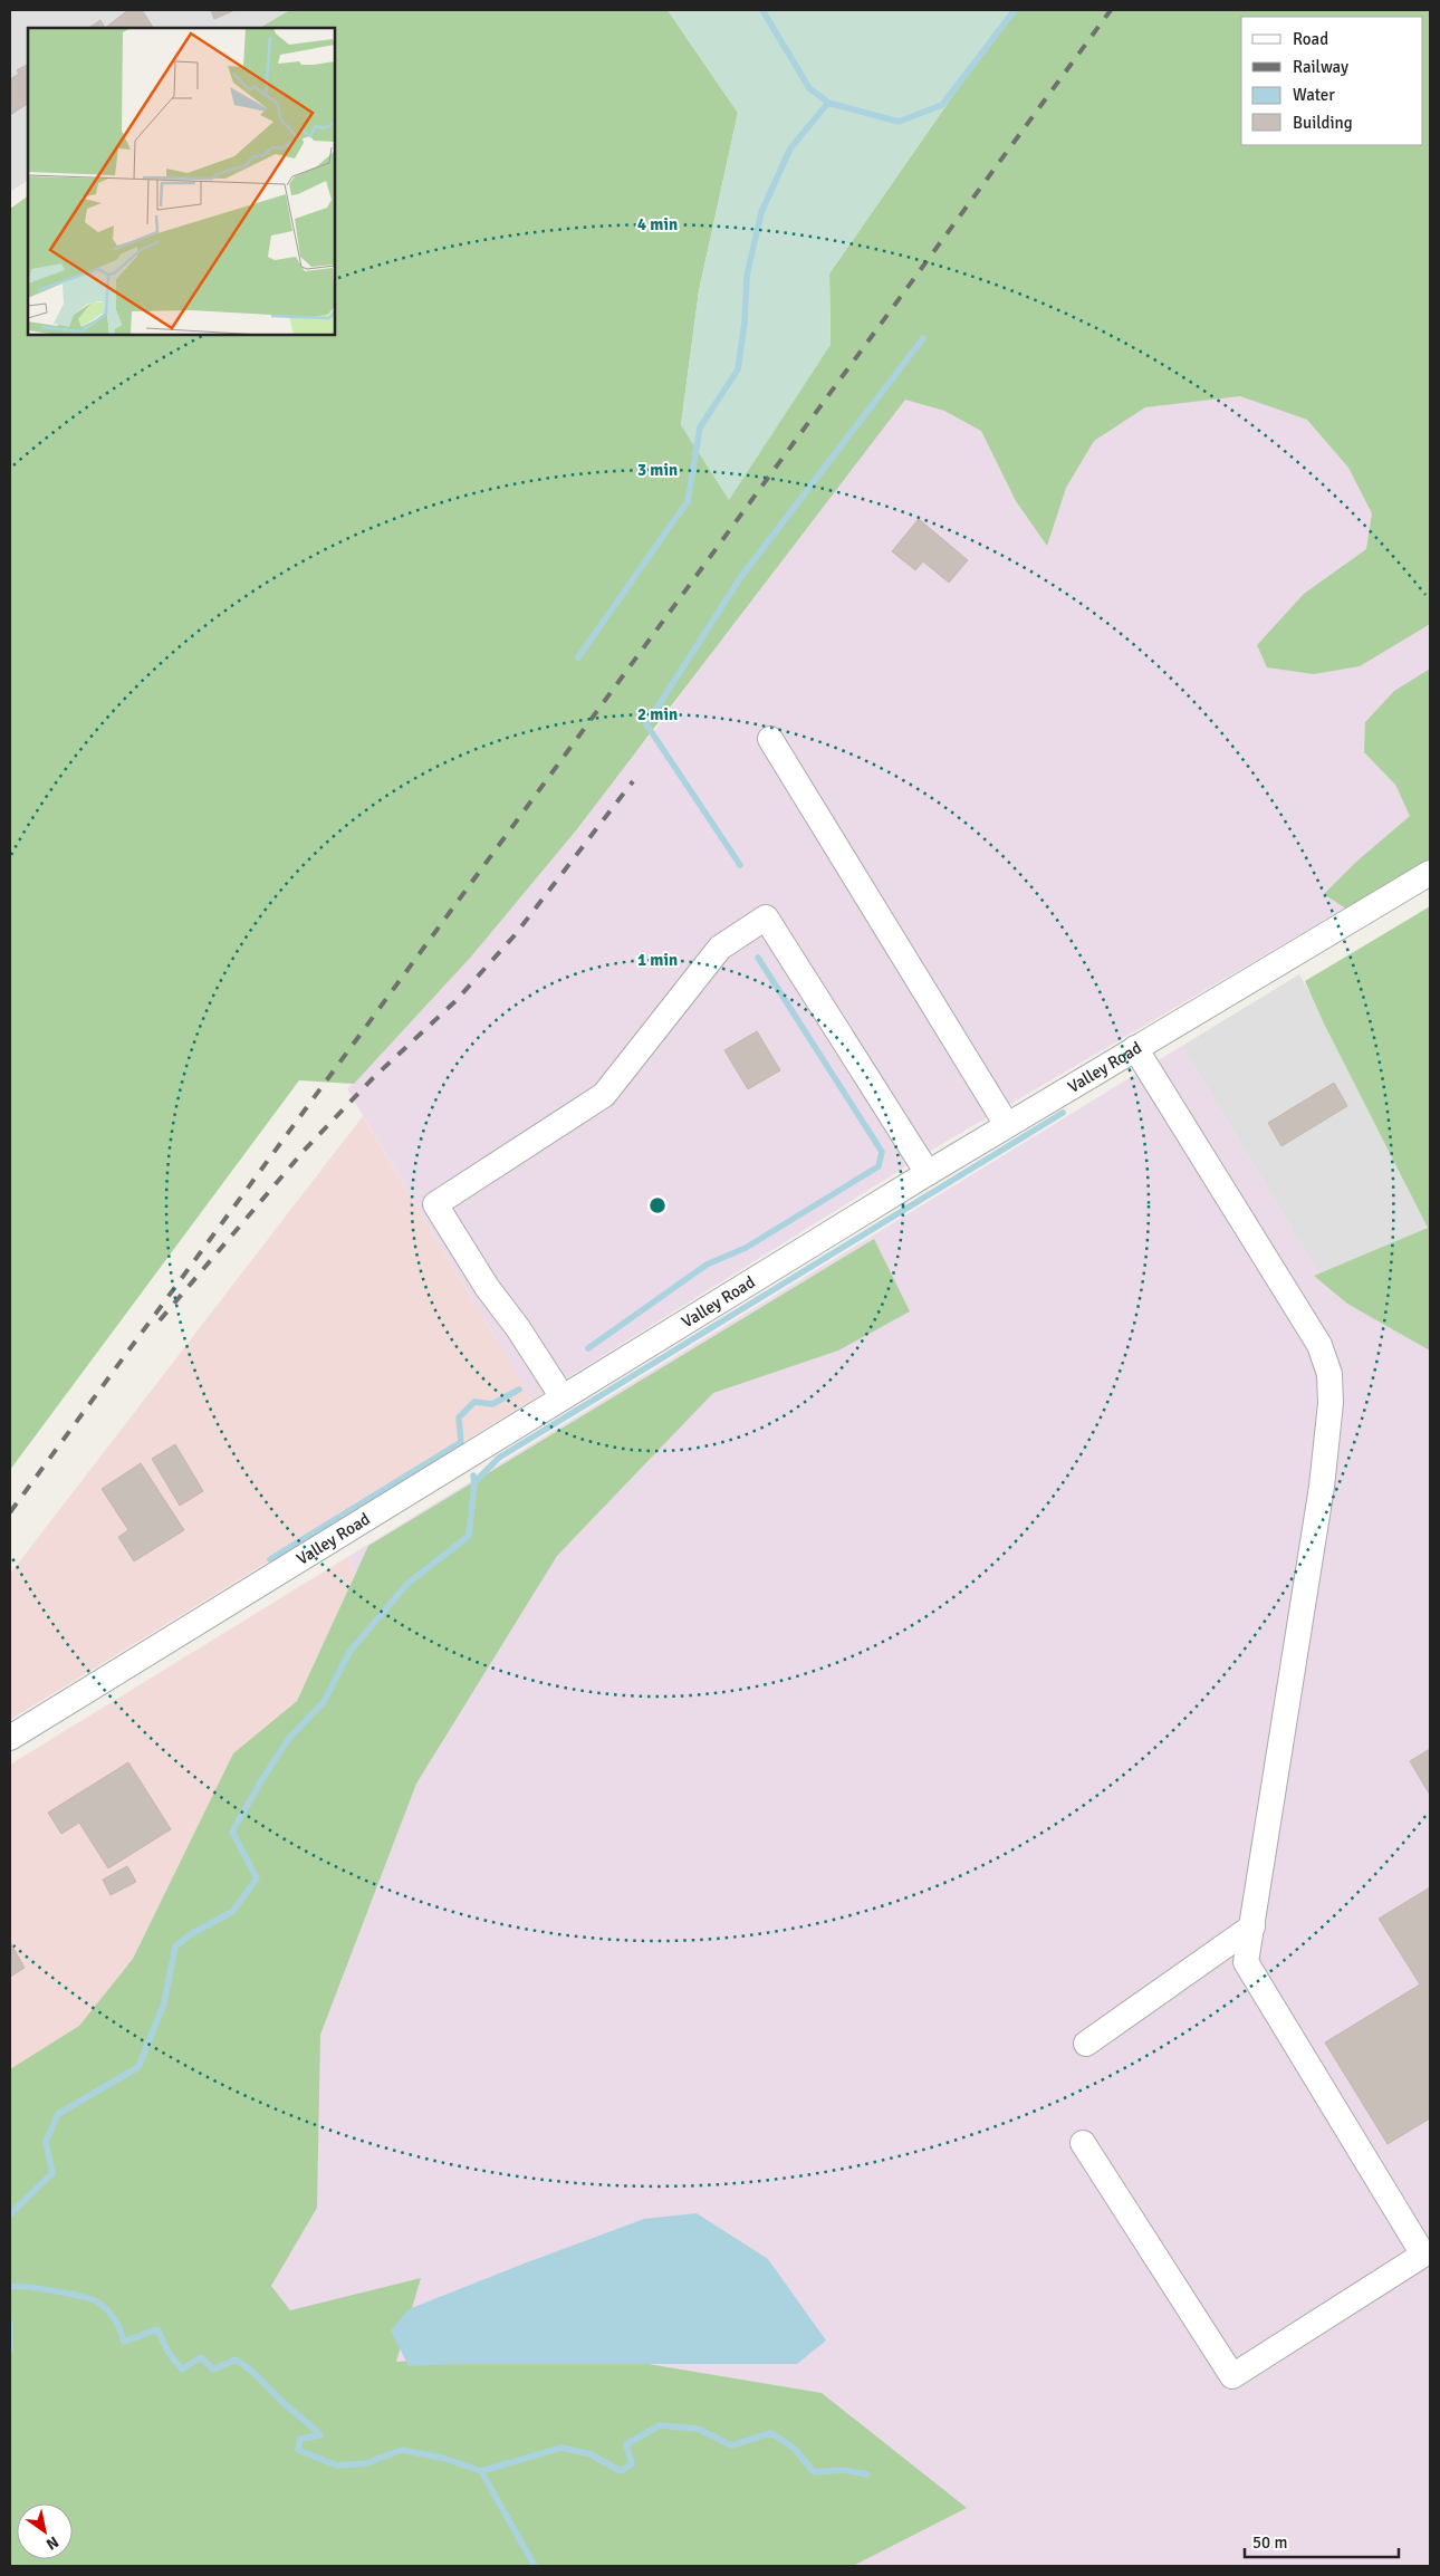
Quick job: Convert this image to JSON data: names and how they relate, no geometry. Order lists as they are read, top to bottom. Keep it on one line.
{"streets":{"street":["Valley Road"]},"legend":["Road","Railway","Water","Building"],"scale_bar":"50 m","north":"bottom right","rings":["4 min","3 min","2 min","1 min"]}
